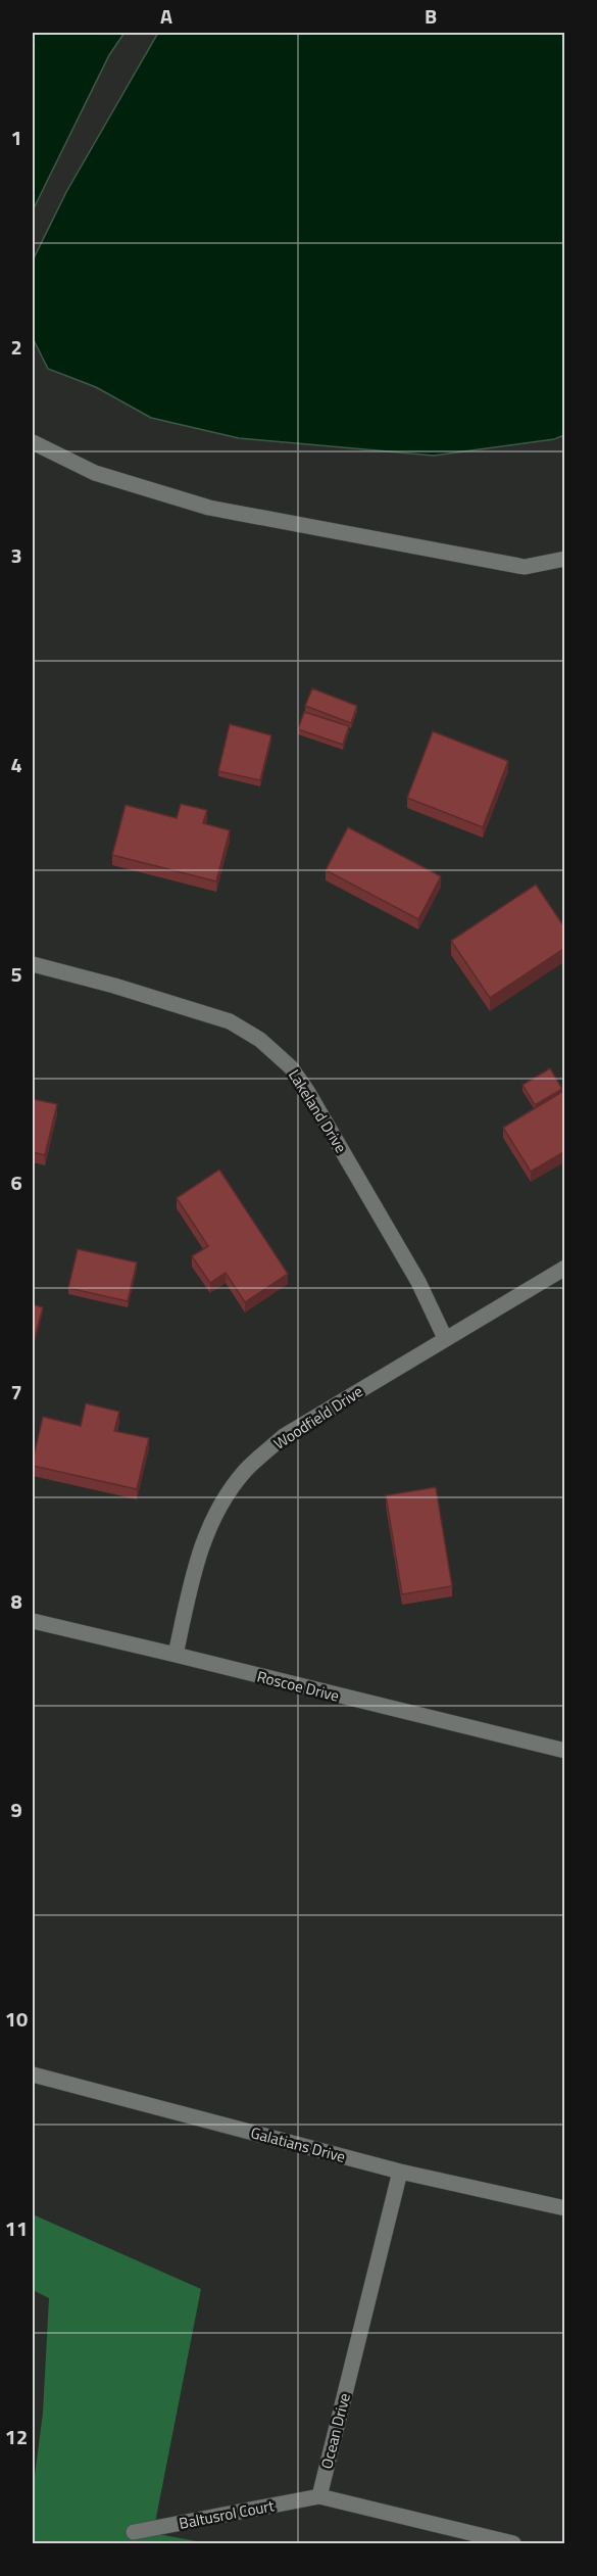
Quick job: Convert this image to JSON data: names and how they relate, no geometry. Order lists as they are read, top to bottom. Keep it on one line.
{"streets":{"street":["Lakeland Drive","Woodfield Drive","Roscoe Drive","Galatians Drive","Ocean Drive","Baltusrol Court"]},"crossings":[["Lakeland Drive","Woodfield Drive"],["Woodfield Drive","Roscoe Drive"],["Galatians Drive","Ocean Drive"],["Ocean Drive","Baltusrol Court"]],"grid":{"columns":["A","B"],"rows":["1","2","3","4","5","6","7","8","9","10","11","12"]}}
